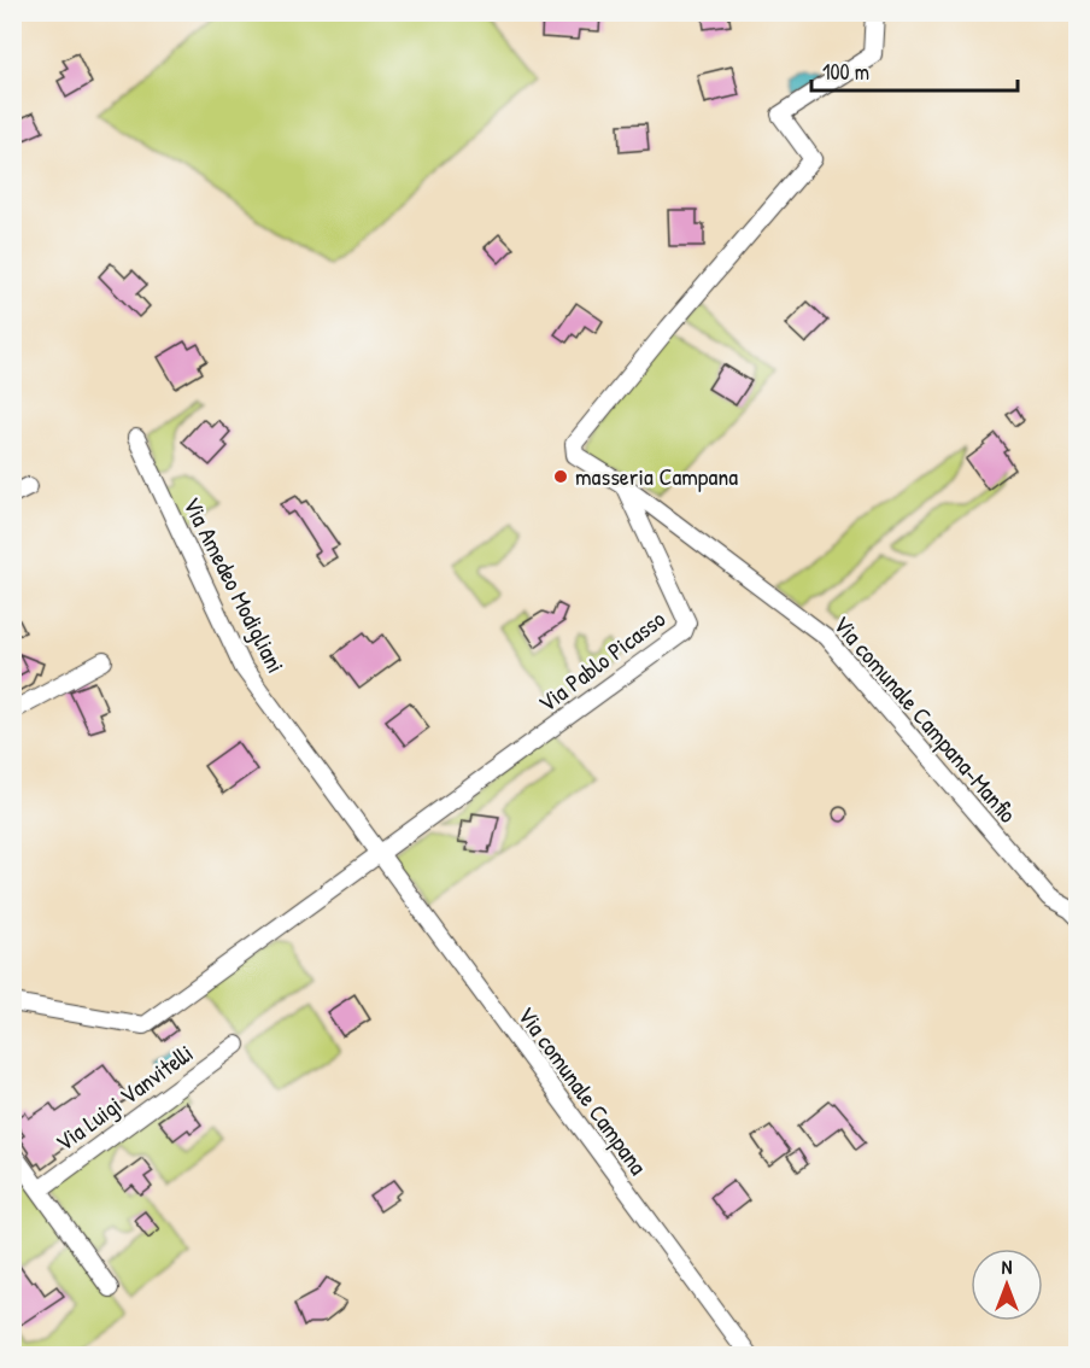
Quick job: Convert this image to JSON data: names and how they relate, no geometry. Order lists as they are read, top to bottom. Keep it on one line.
{"streets":{"street":["Via Amedeo Modigliani","Via Pablo Picasso","Via comunale Campana-Manfio","Via comunale Campana","Via Luigi Vanvitelli"]},"crossings":[["Via Amedeo Modigliani","Via Pablo Picasso"],["Via Amedeo Modigliani","Via comunale Campana"],["Via Pablo Picasso","Via comunale Campana-Manfio"],["Via Pablo Picasso","Via comunale Campana"]],"places":["masseria Campana"],"scale_bar":"100 m","north":"top"}
